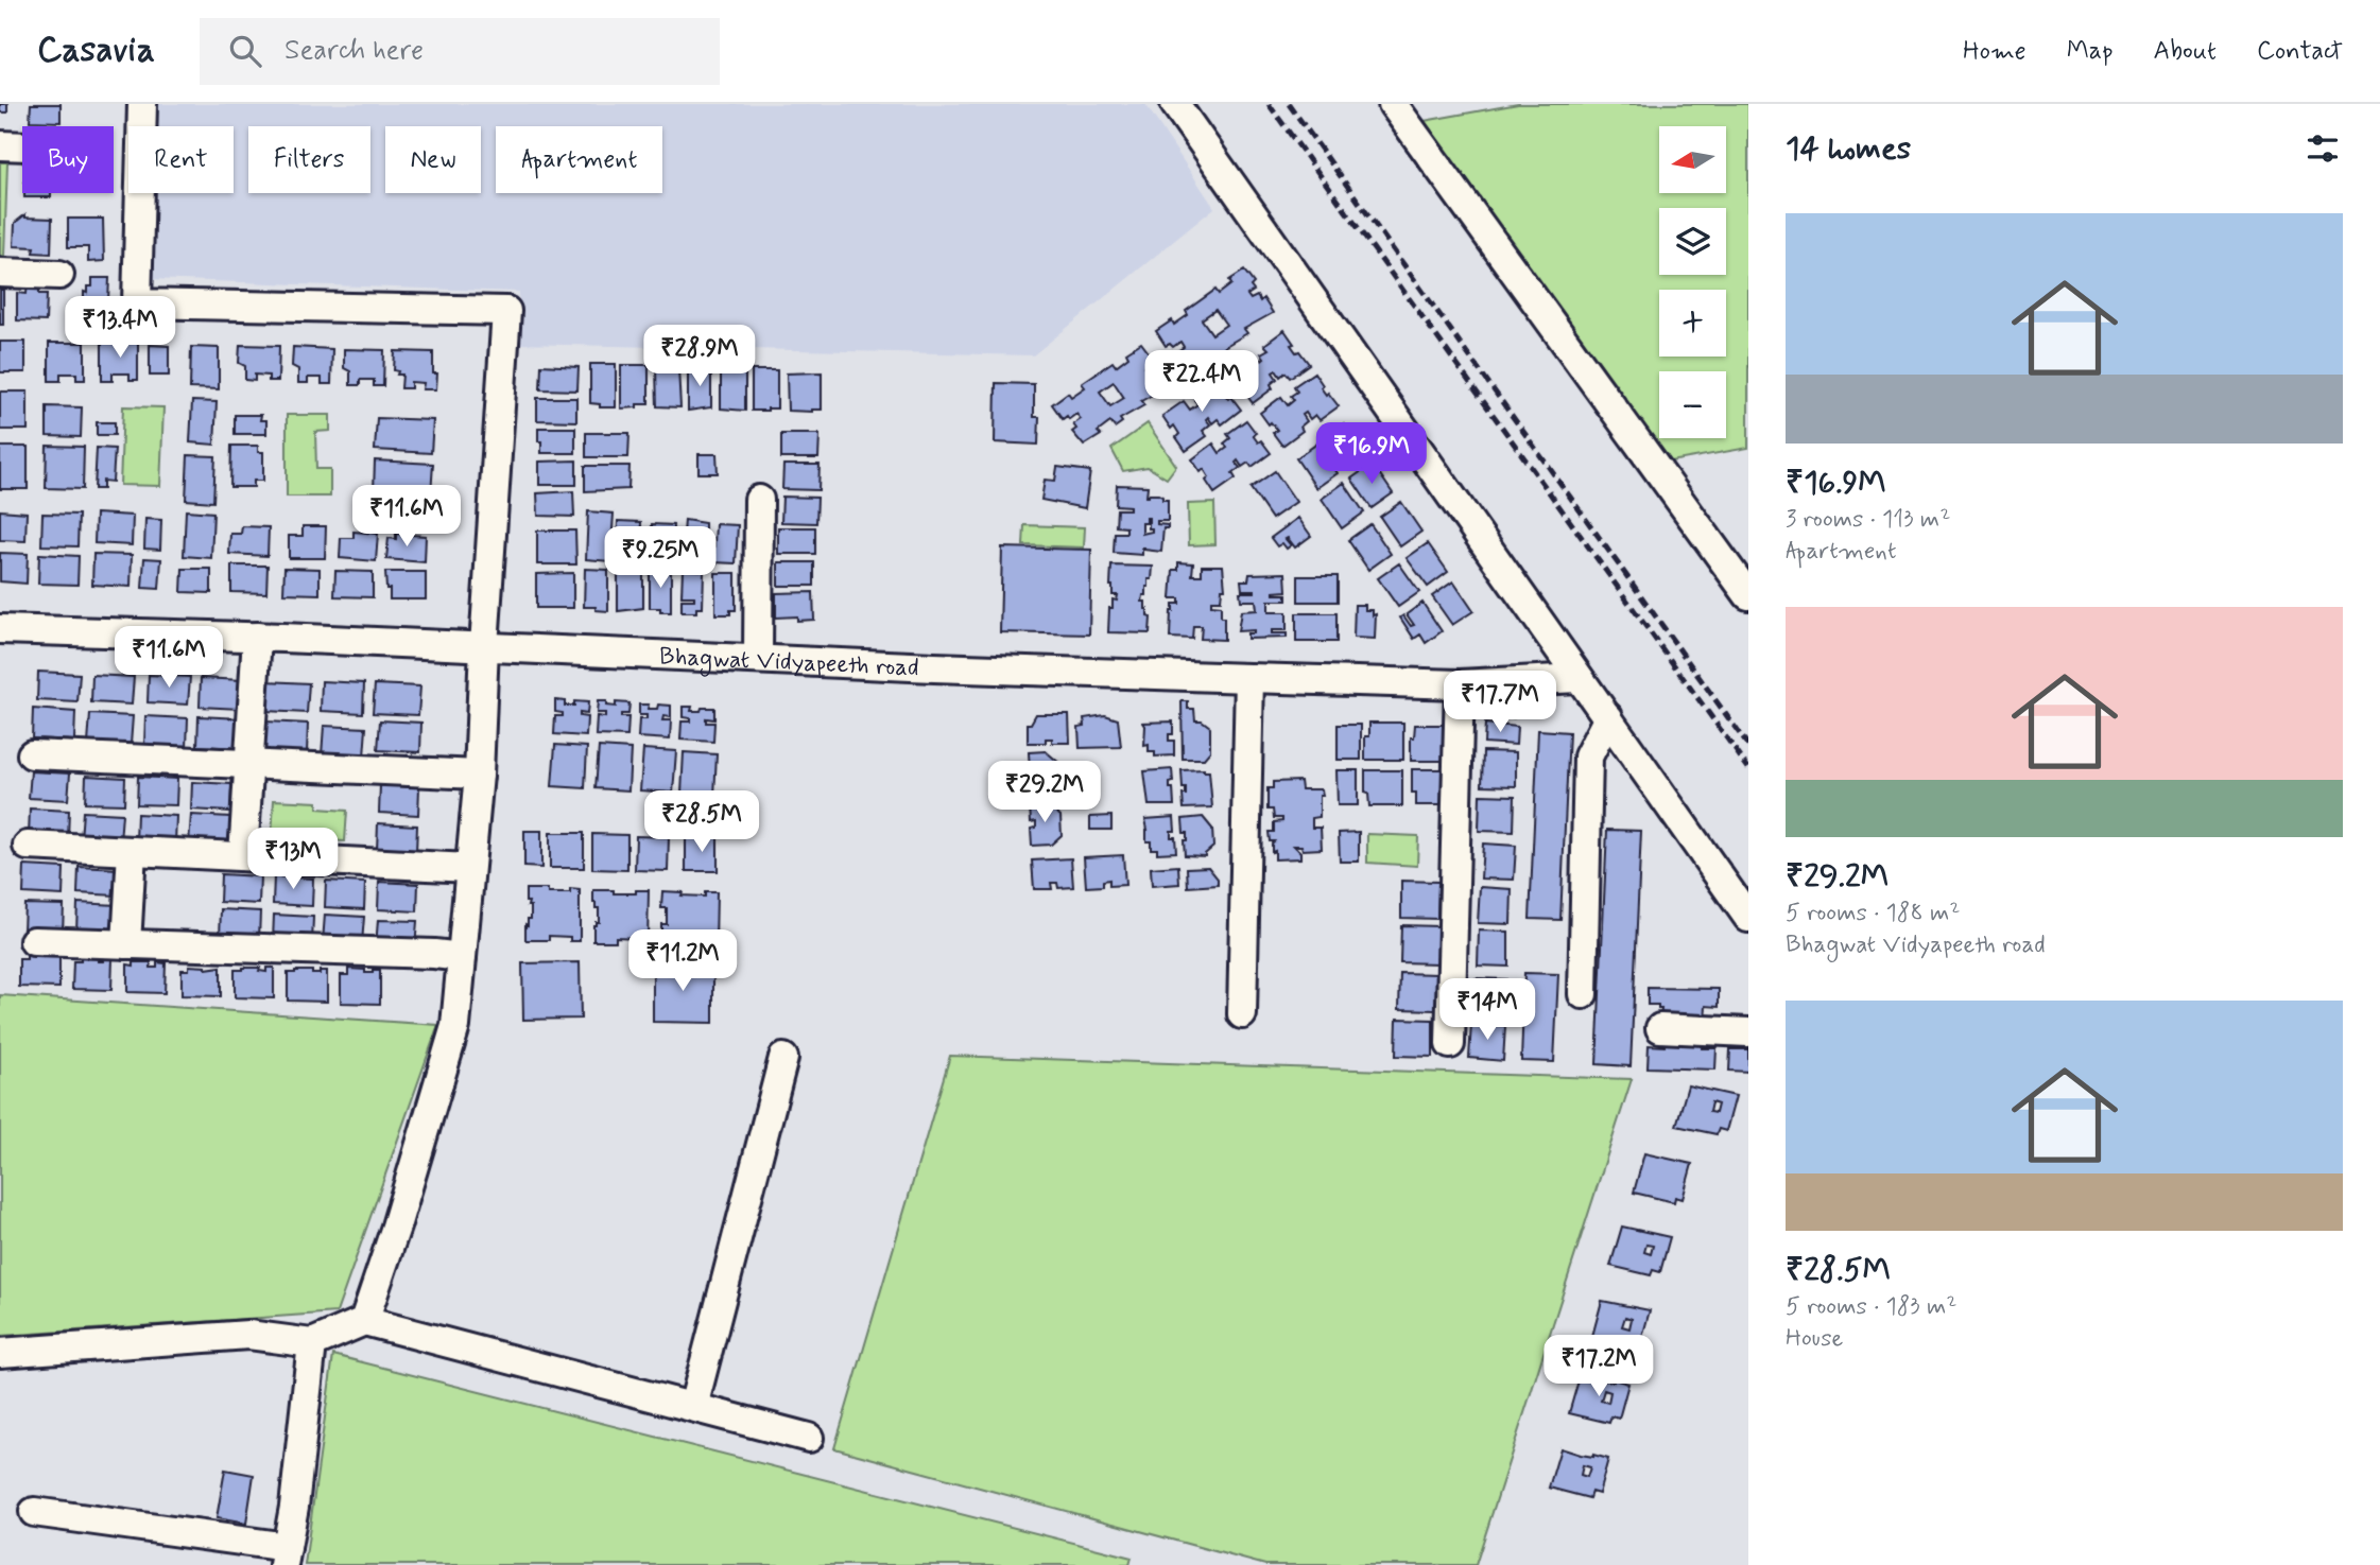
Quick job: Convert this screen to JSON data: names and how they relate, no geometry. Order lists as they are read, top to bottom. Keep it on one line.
{"streets":{"street":["Bhagwat Vidyapeeth road"]},"north":"left","page":{"header":"Casavia","search":"Search here","nav":["Home","Map","About","Contact"],"heading":"14 homes","map_buttons":["+","−"],"chip":["Buy","Rent","Filters","New","Apartment"],"list":[{"name":"₹16.9M","note":"3 rooms · 113 m² · Apartment"},{"name":"₹29.2M","note":"5 rooms · 188 m² · Bhagwat Vidyapeeth road"},{"name":"₹28.5M","note":"5 rooms · 183 m² · House"}],"price":["₹13.4M","₹28.9M","₹22.4M","₹16.9M","₹11.6M","₹9.25M","₹11.6M","₹17.7M","₹29.2M","₹28.5M","₹13M","₹11.2M","₹14M","₹17.2M"]}}
